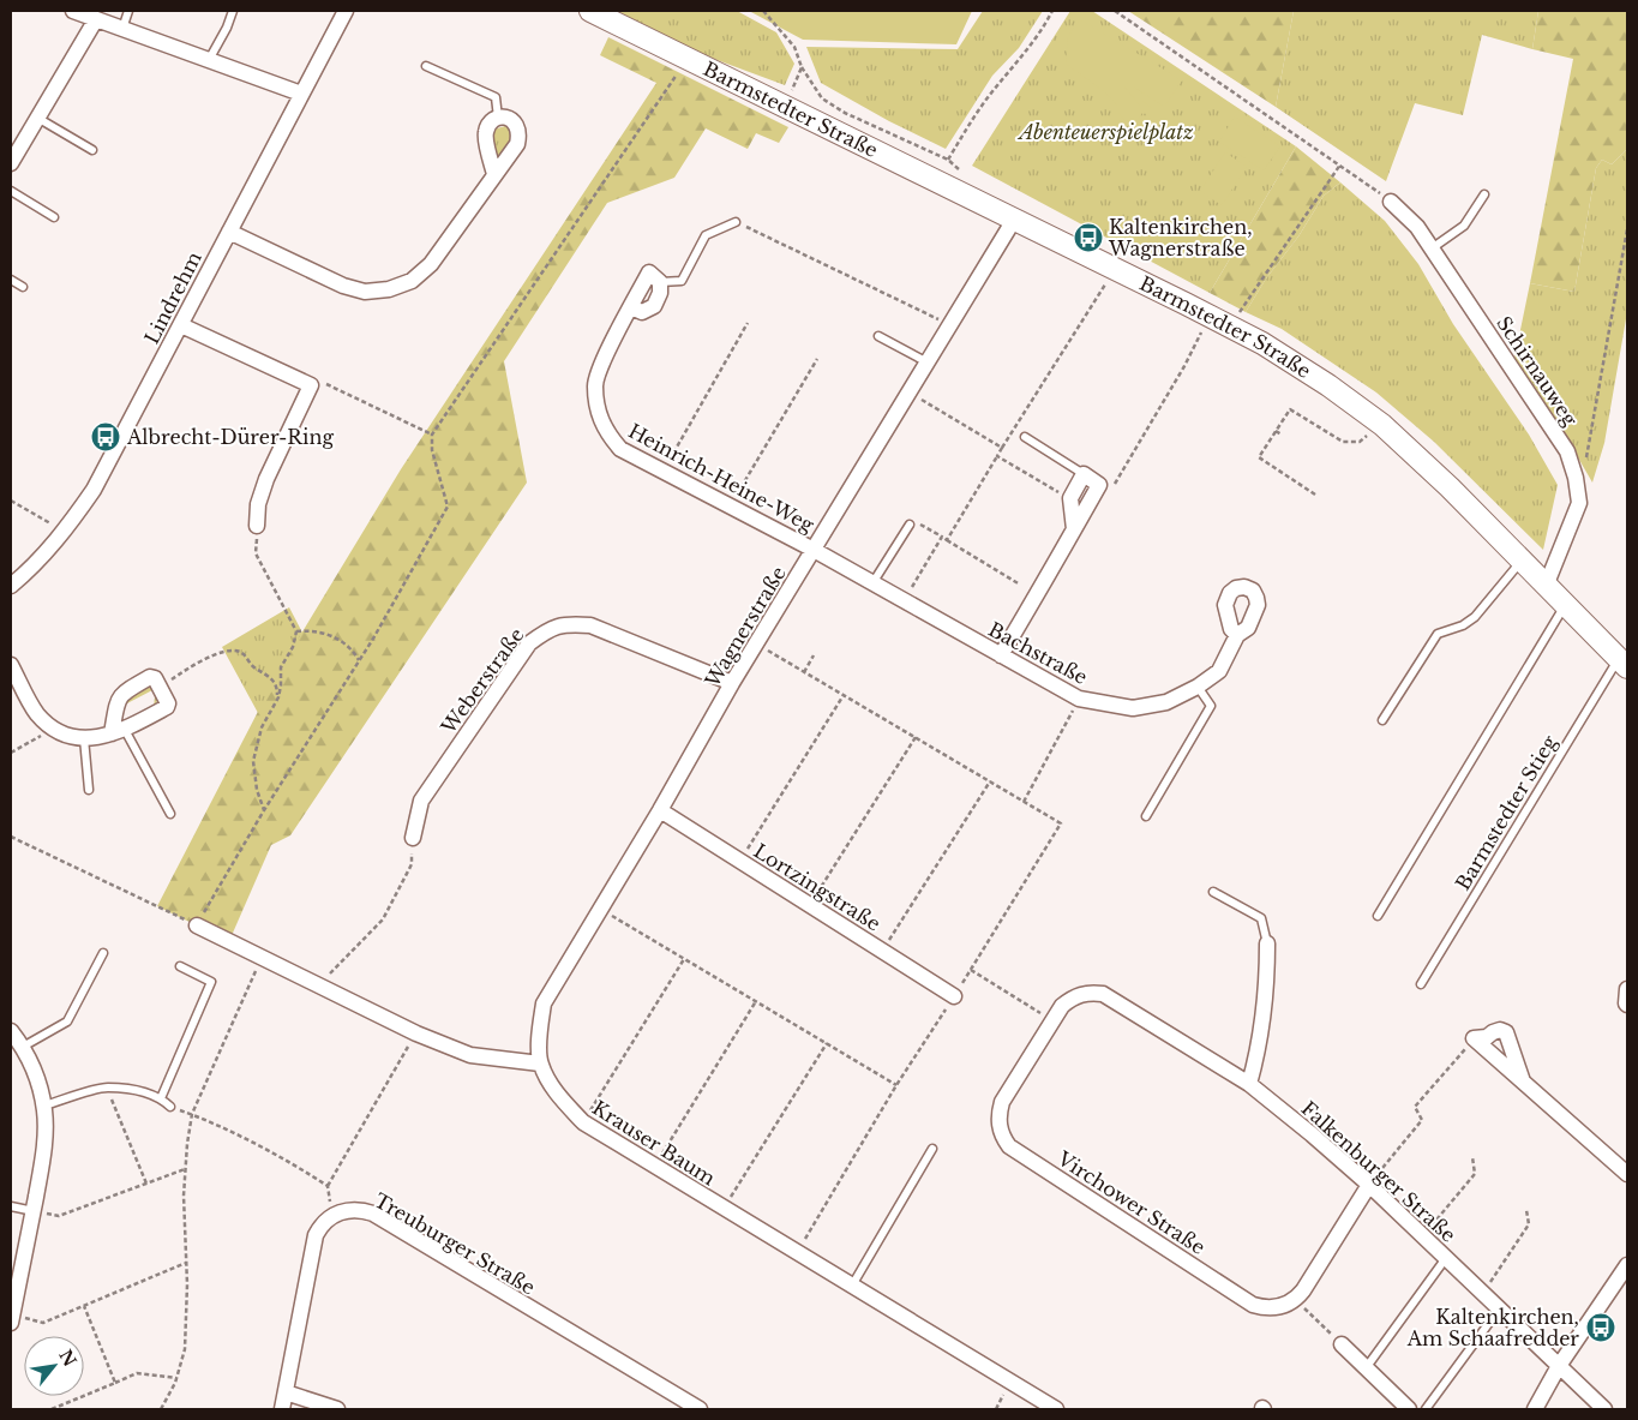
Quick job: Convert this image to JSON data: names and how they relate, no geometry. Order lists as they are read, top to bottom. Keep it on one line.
{"streets":{"main road":["Barmstedter Straße"],"street":["Lindrehm","Schirnauweg","Heinrich-Heine-Weg","Wagnerstraße","Bachstraße","Weberstraße","Lortzingstraße","Krauser Baum","Falkenburger Straße","Virchower Straße","Treuburger Straße"],"lane":["Barmstedter Stieg"]},"crossings":[["Barmstedter Straße","Schirnauweg"],["Barmstedter Straße","Wagnerstraße"],["Barmstedter Straße","Barmstedter Stieg"],["Heinrich-Heine-Weg","Wagnerstraße"],["Heinrich-Heine-Weg","Bachstraße"],["Wagnerstraße","Bachstraße"],["Wagnerstraße","Weberstraße"],["Wagnerstraße","Lortzingstraße"],["Wagnerstraße","Krauser Baum"],["Falkenburger Straße","Virchower Straße"]],"parks":["Abenteuerspielplatz"],"places":{"bus stop":["Kaltenkirchen, Wagnerstraße","Albrecht-Dürer-Ring","Kaltenkirchen, Am Schaafredder"]},"north":"top right"}
